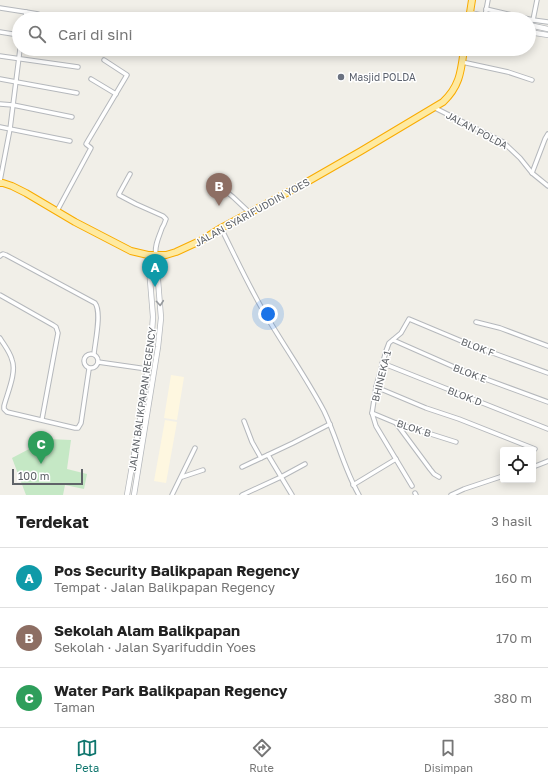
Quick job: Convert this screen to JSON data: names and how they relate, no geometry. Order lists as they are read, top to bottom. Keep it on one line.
{"streets":{"highway":["JALAN SYARIFUDDIN YOES"],"street":["JALAN POLDA","BLOK F","BLOK E","BHINEKA 1","BLOK D","JALAN BALIKPAPAN REGENCY","BLOK B"]},"crossings":[["JALAN POLDA","JALAN SYARIFUDDIN YOES"],["JALAN SYARIFUDDIN YOES","JALAN BALIKPAPAN REGENCY"],["BLOK F","BHINEKA 1"],["BLOK E","BHINEKA 1"],["BHINEKA 1","BLOK D"],["BHINEKA 1","BLOK B"]],"places":["Masjid POLDA"],"scale_bar":"100 m","page":{"search":"Cari di sini","pins":["B","A","C"],"scale":"100 m","heading":["Terdekat","3 hasil"],"list":[{"mark":"A","name":"Pos Security Balikpapan Regency","note":"Tempat · Jalan Balikpapan Regency","value":"160 m"},{"mark":"B","name":"Sekolah Alam Balikpapan","note":"Sekolah · Jalan Syarifuddin Yoes","value":"170 m"},{"mark":"C","name":"Water Park Balikpapan Regency","note":"Taman","value":"380 m"}],"nav":["Peta","Rute","Disimpan"]}}
